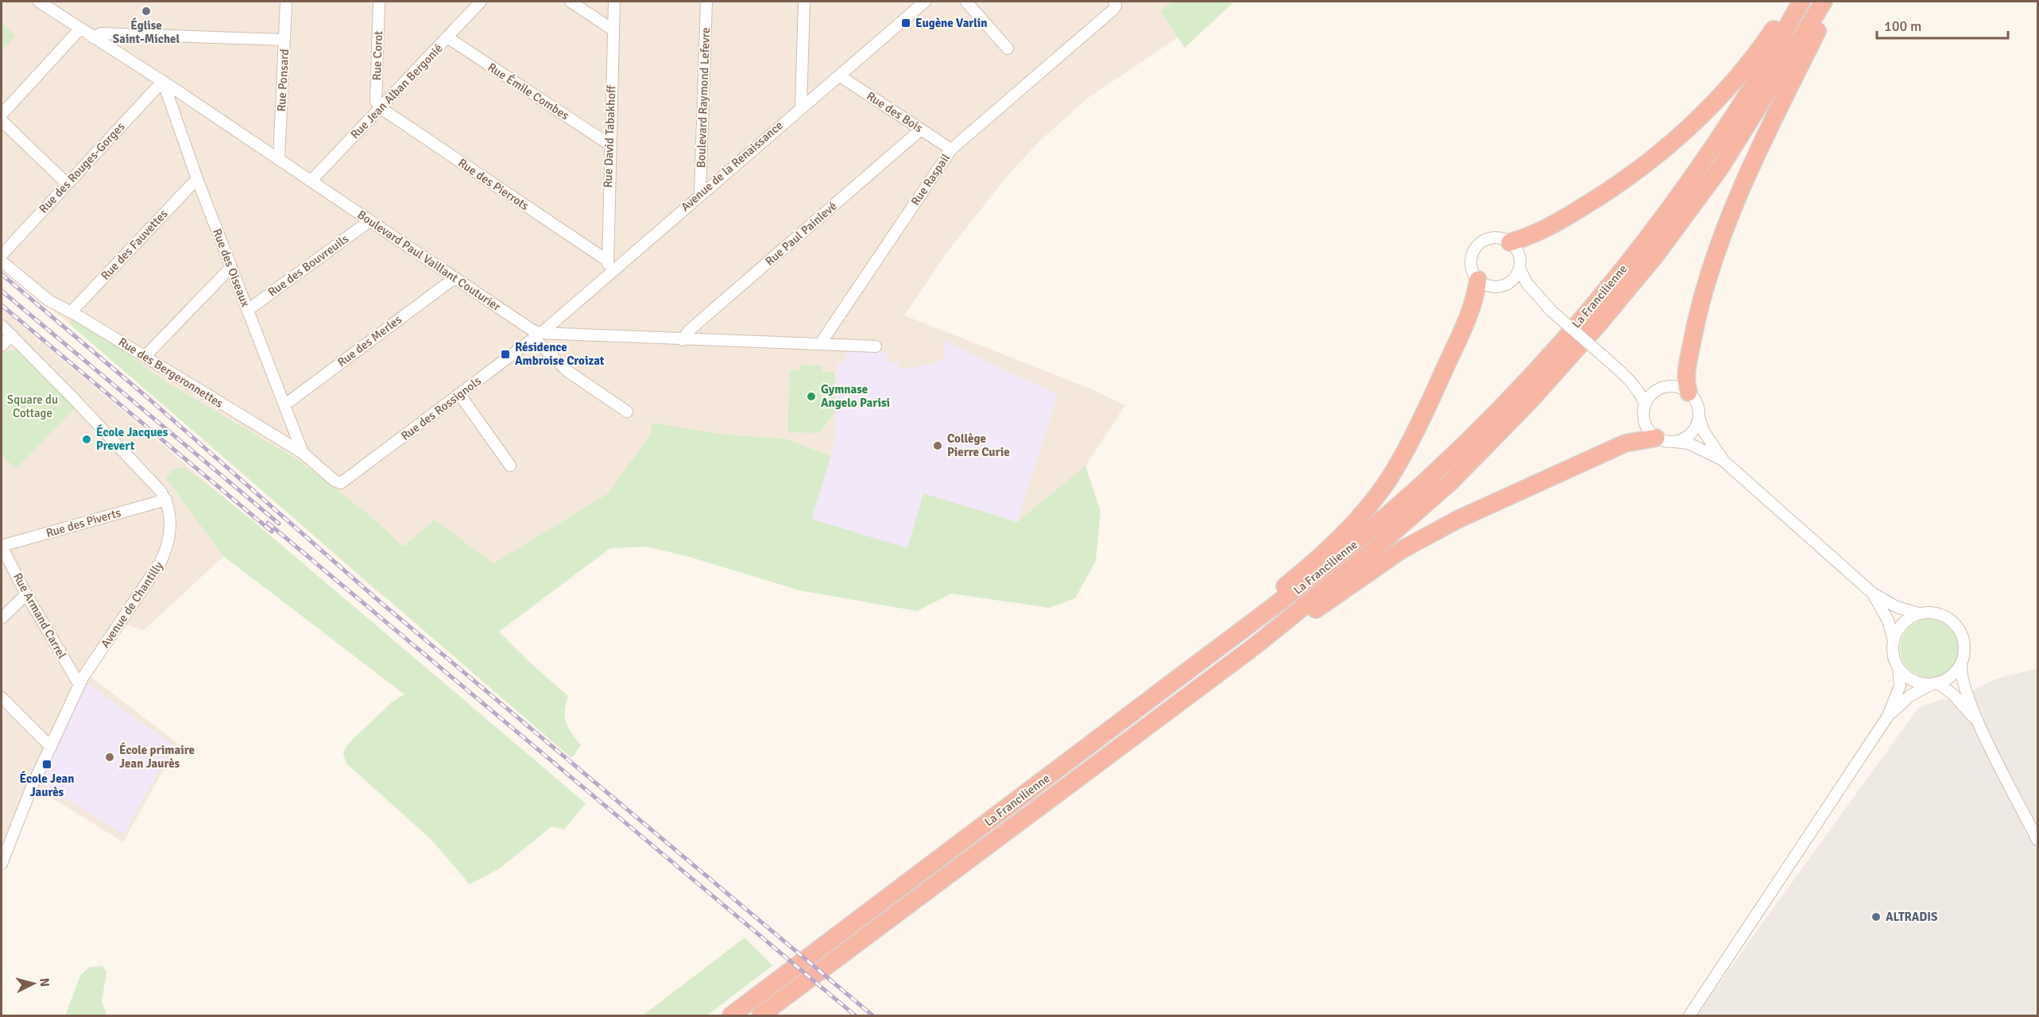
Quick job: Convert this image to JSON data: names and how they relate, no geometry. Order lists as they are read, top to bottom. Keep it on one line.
{"streets":{"highway":["La Francilienne"],"street":["Rue Corot","Rue Ponsard","Rue Jean Alban Bergonié","Rue Émile Combes","Boulevard Raymond Lefevre","Rue des Bois","Rue David Tabakhoff","Avenue de la Renaissance","Rue des Rouges-Gorges","Rue Raspail","Rue des Pierrots","Rue Paul Painlevé","Rue des Fauvettes","Boulevard Paul Vaillant Couturier","Rue des Bouvreuils","Rue des Oiseaux","Rue des Merles","Rue des Bergeronnettes","Rue des Rossignols","Rue des Piverts","Avenue de Chantilly","Rue Armand Carrel"]},"crossings":[["Rue Corot","Rue Jean Alban Bergonié"],["Rue Corot","Rue des Pierrots"],["Rue Ponsard","Boulevard Paul Vaillant Couturier"],["Rue Jean Alban Bergonié","Rue Émile Combes"],["Rue Jean Alban Bergonié","Rue des Pierrots"],["Rue Jean Alban Bergonié","Boulevard Paul Vaillant Couturier"],["Rue Émile Combes","Rue David Tabakhoff"],["Boulevard Raymond Lefevre","Avenue de la Renaissance"],["Rue des Bois","Avenue de la Renaissance"],["Rue des Bois","Rue Raspail"],["Rue des Bois","Rue Paul Painlevé"],["Rue David Tabakhoff","Avenue de la Renaissance"],["Rue David Tabakhoff","Rue des Pierrots"],["Avenue de la Renaissance","Boulevard Paul Vaillant Couturier"],["Avenue de la Renaissance","Rue des Rossignols"],["Rue des Rouges-Gorges","Boulevard Paul Vaillant Couturier"],["Rue des Rouges-Gorges","Rue des Oiseaux"],["Rue Raspail","Boulevard Paul Vaillant Couturier"],["Rue Paul Painlevé","Boulevard Paul Vaillant Couturier"],["Rue des Fauvettes","Rue des Oiseaux"],["Rue des Fauvettes","Rue des Bergeronnettes"],["Boulevard Paul Vaillant Couturier","Rue des Bouvreuils"],["Boulevard Paul Vaillant Couturier","Rue des Oiseaux"],["Boulevard Paul Vaillant Couturier","Rue des Merles"],["Boulevard Paul Vaillant Couturier","Rue des Rossignols"],["Rue des Bouvreuils","Rue des Oiseaux"],["Rue des Oiseaux","Rue des Merles"],["Rue des Oiseaux","Rue des Bergeronnettes"],["Rue des Bergeronnettes","Rue des Rossignols"],["Rue des Piverts","Avenue de Chantilly"],["Rue des Piverts","Rue Armand Carrel"],["Avenue de Chantilly","Rue Armand Carrel"]],"parks":["Square du Cottage"],"places":{"other":["Église Saint-Michel","Gymnase Angelo Parisi","École Jacques Prevert","Collège Pierre Curie","École primaire Jean Jaurès","ALTRADIS"],"transit":["Eugène Varlin","Résidence Ambroise Croizat","École Jean Jaurès"]},"scale_bar":"100 m","north":"right"}
